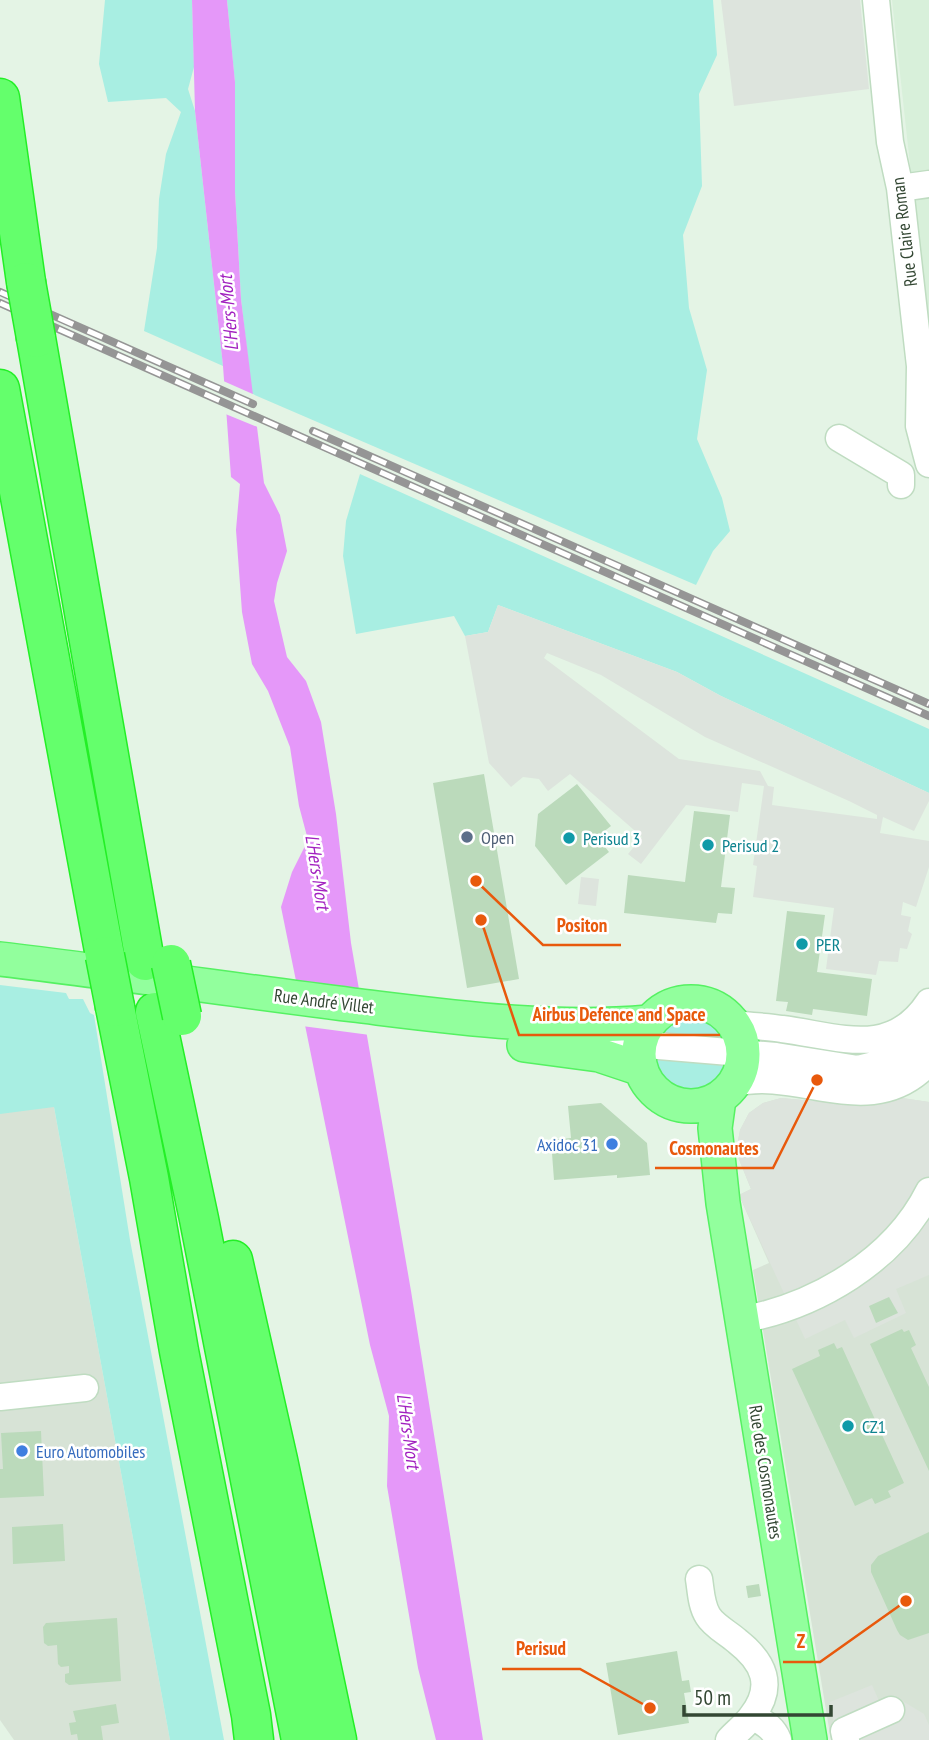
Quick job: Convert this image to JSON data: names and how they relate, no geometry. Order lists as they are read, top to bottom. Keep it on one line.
{"streets":{"main road":["Rue André Villet","Rue des Cosmonautes"],"street":["Rue Claire Roman"]},"crossings":[["Rue André Villet","Rue des Cosmonautes"]],"water":["L'Hers-Mort"],"places":["Open","Perisud 3","Perisud 2","Positon","Airbus Defence and Space","PER","Cosmonautes","Axidoc 31","CZ1","Euro Automobiles","Z","Perisud"],"scale_bar":"50 m"}
